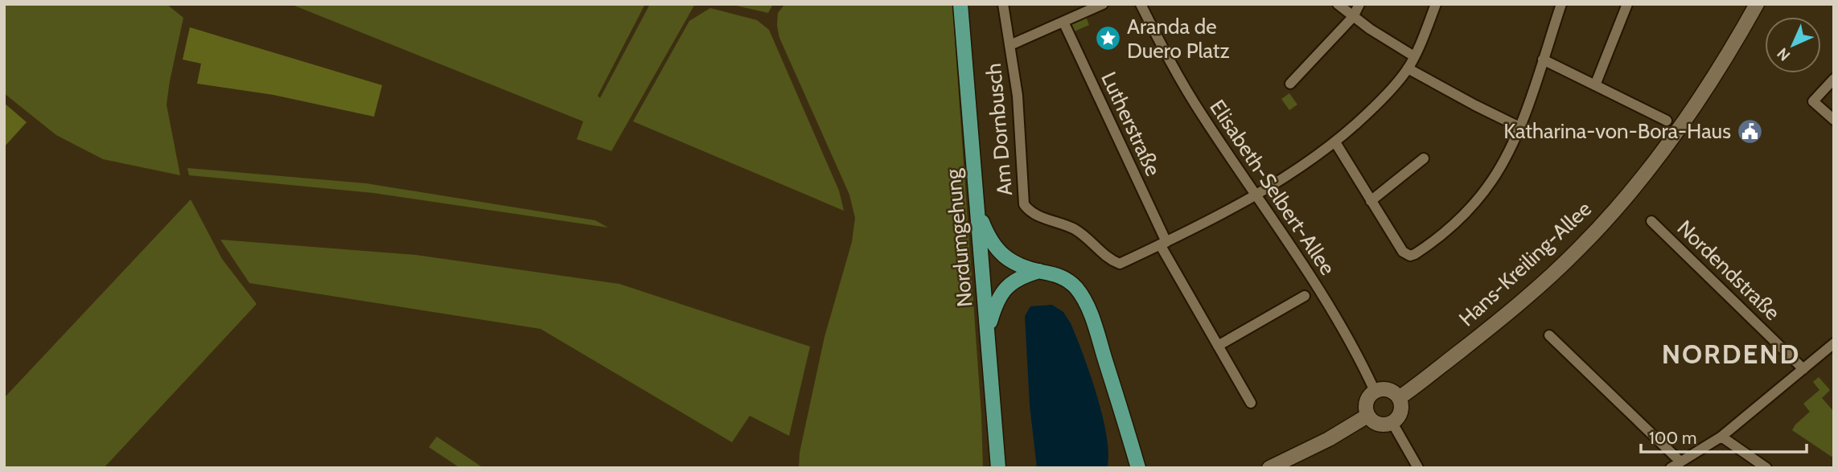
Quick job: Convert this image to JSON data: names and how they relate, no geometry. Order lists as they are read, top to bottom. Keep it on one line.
{"streets":{"main road":["Nordumgehung"],"street":["Lutherstraße","Am Dornbusch","Elisabeth-Selbert-Allee","Hans-Kreiling-Allee","Nordendstraße"]},"crossings":[["Lutherstraße","Am Dornbusch"],["Elisabeth-Selbert-Allee","Hans-Kreiling-Allee"]],"districts":["NORDEND"],"places":{"place":["Aranda de Duero Platz"],"public building":["Katharina-von-Bora-Haus"]},"scale_bar":"100 m","north":"bottom left"}
